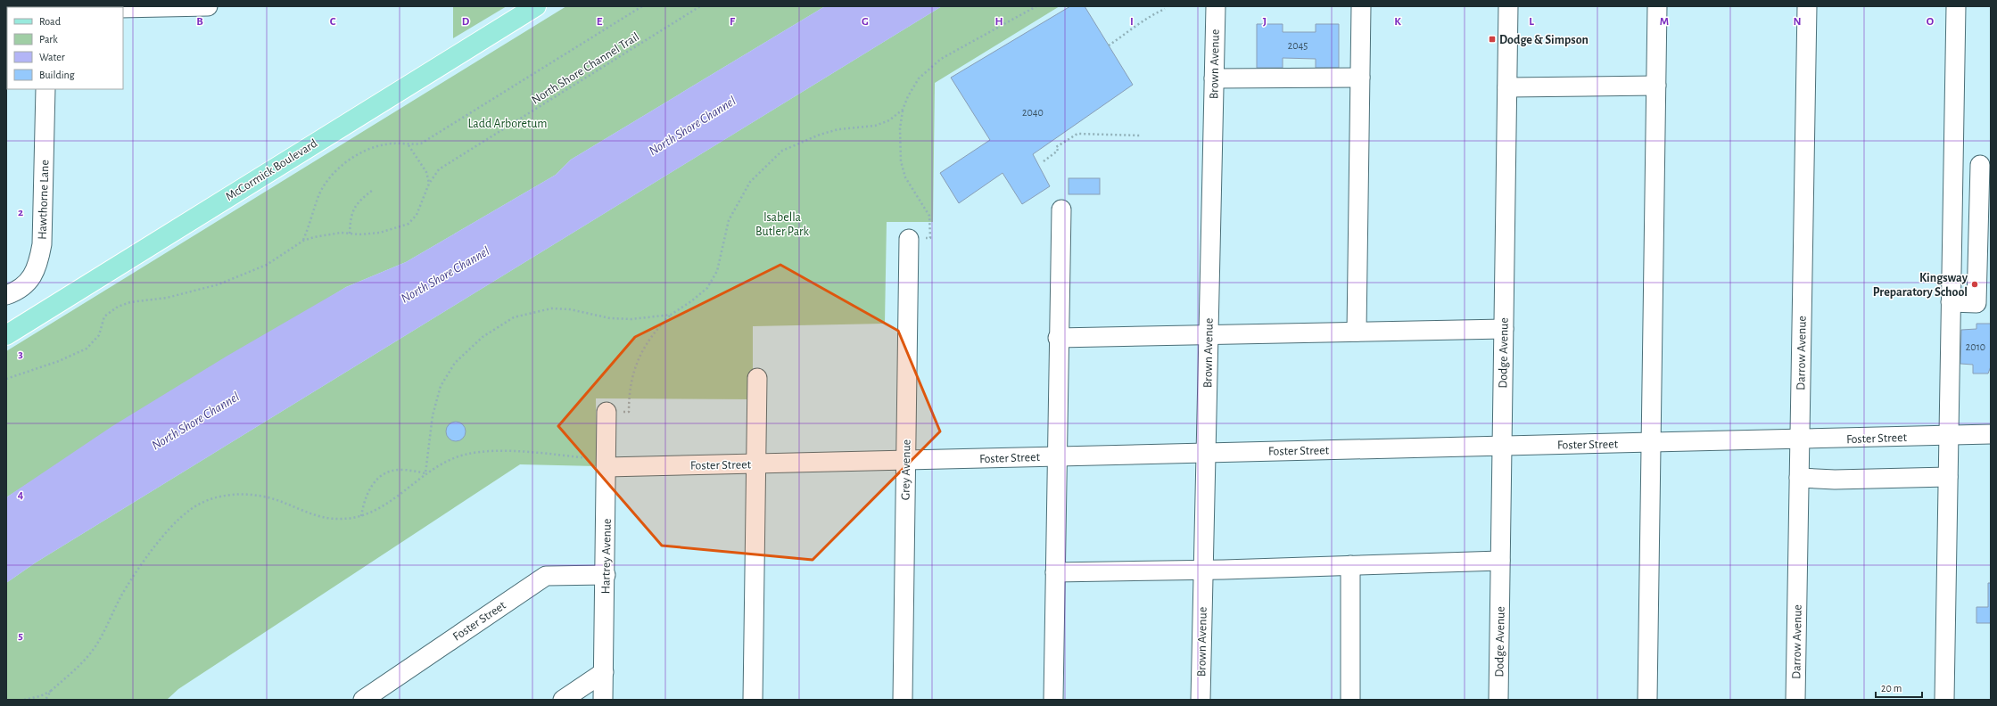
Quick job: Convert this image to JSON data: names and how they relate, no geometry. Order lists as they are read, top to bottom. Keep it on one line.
{"streets":{"main road":["McCormick Boulevard"],"street":["Brown Avenue","Hawthorne Lane","Dodge Avenue","Darrow Avenue","Foster Street","Grey Avenue","Hartrey Avenue"],"path":["North Shore Channel Trail"]},"crossings":[["Brown Avenue","Foster Street"],["Dodge Avenue","Foster Street"],["Darrow Avenue","Foster Street"],["Foster Street","Grey Avenue"],["Foster Street","Hartrey Avenue"]],"water":["North Shore Channel"],"parks":["Ladd Arboretum","Isabella Butler Park"],"places":{"transit":["Dodge & Simpson"],"other":["Kingsway Preparatory School"]},"house_numbers":["2045","2040","2010"],"legend":["Road","Park","Water","Building"],"scale_bar":"20 m","grid":{"columns":["B","C","D","E","F","G","H","I","J","K","L","M","N","O"],"rows":["2","3","4","5"]}}
